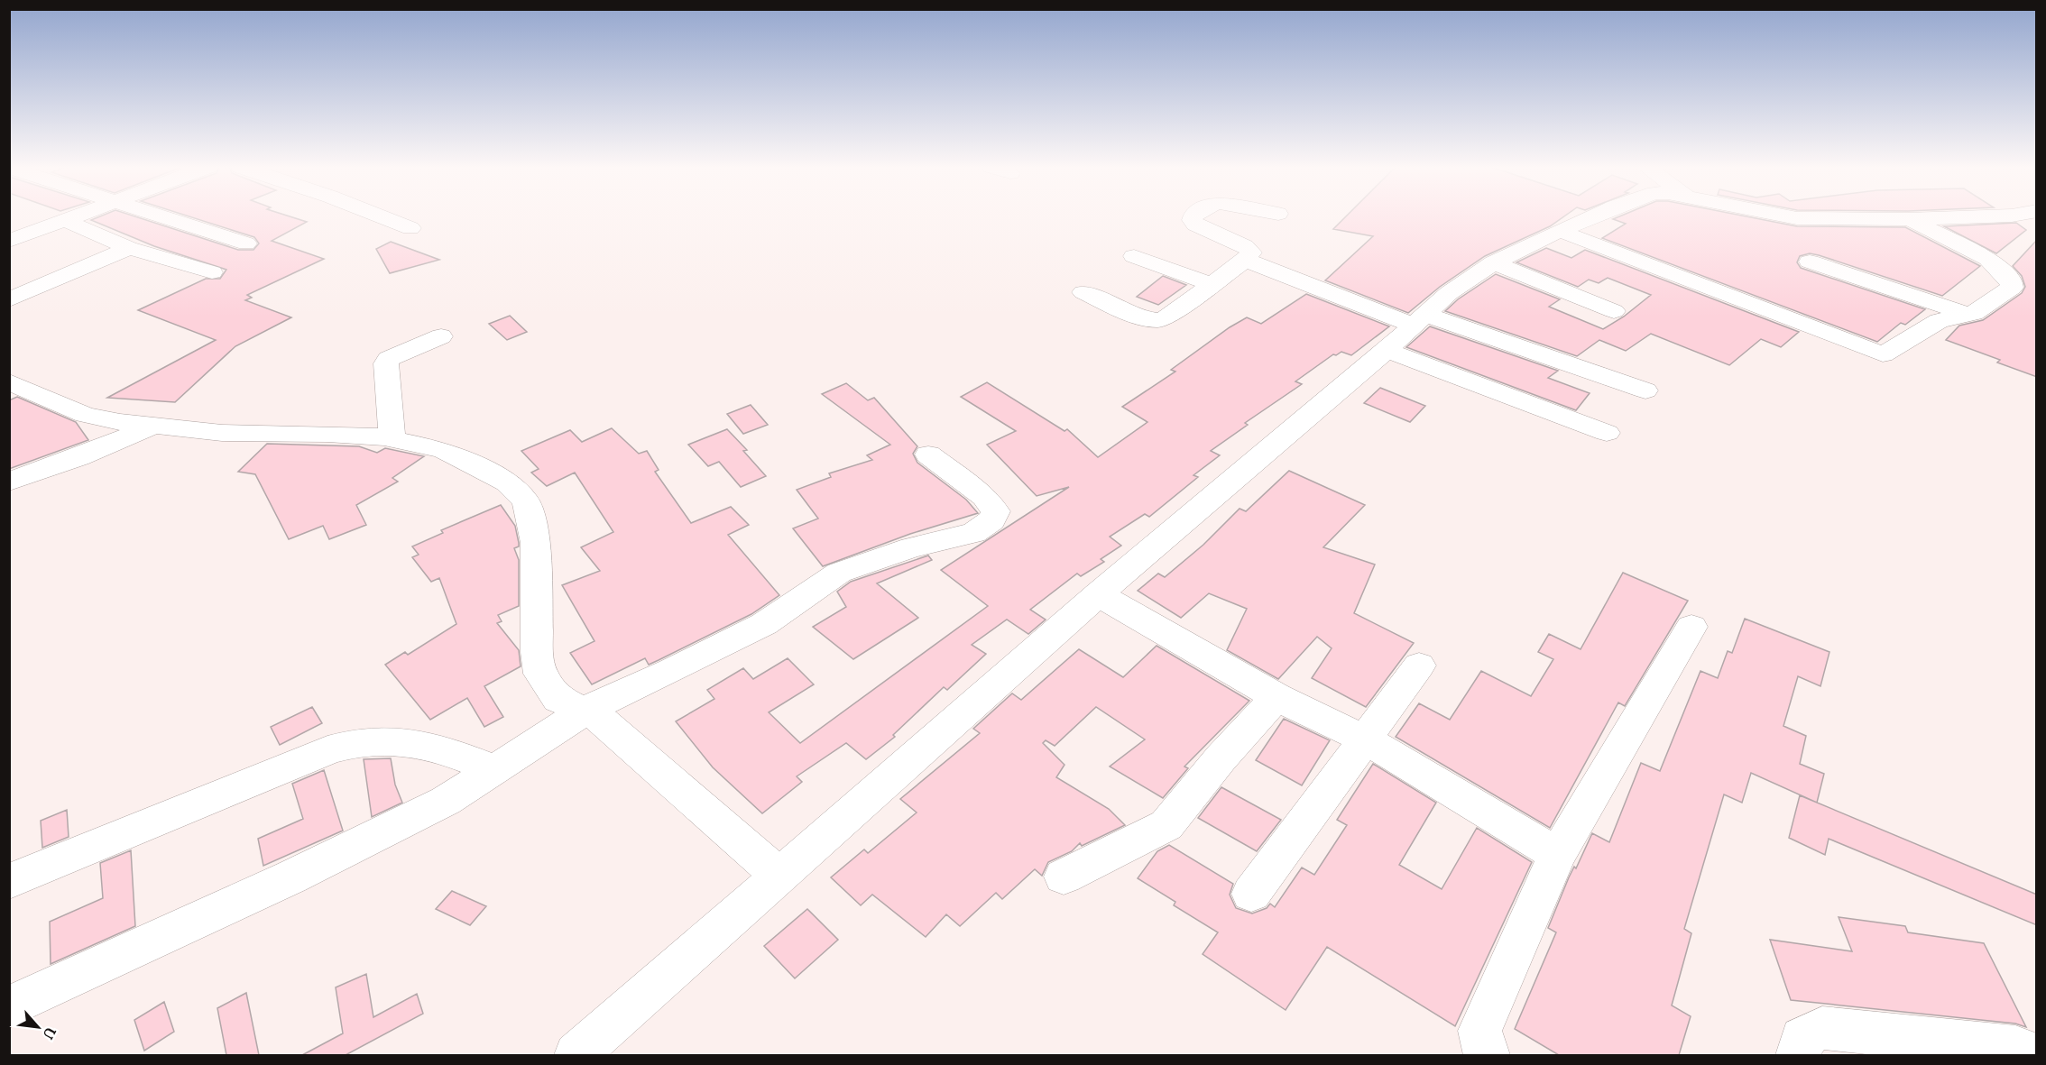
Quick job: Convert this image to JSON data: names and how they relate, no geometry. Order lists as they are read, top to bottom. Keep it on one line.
{"north":"bottom right"}
